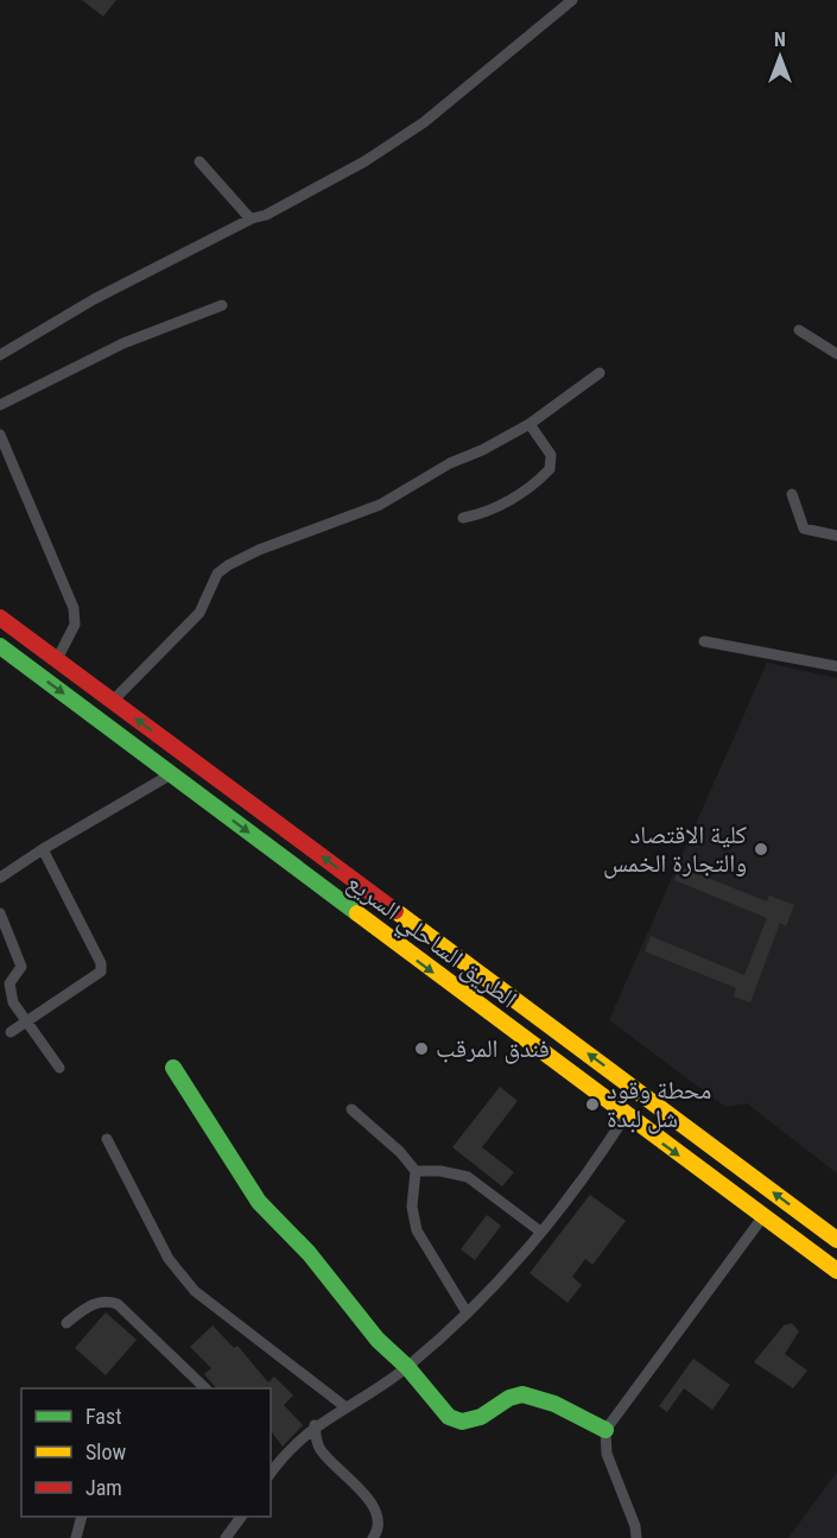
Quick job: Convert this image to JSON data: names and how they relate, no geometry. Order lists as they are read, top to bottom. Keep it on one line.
{"streets":{"main road":["الطريق الساحلي السريع"]},"places":["كلية الاقتصاد والتجارة الخمس","فندق المرقب","محطة وقود شل لبدة"],"legend":["Fast","Slow","Jam"],"north":"top"}
